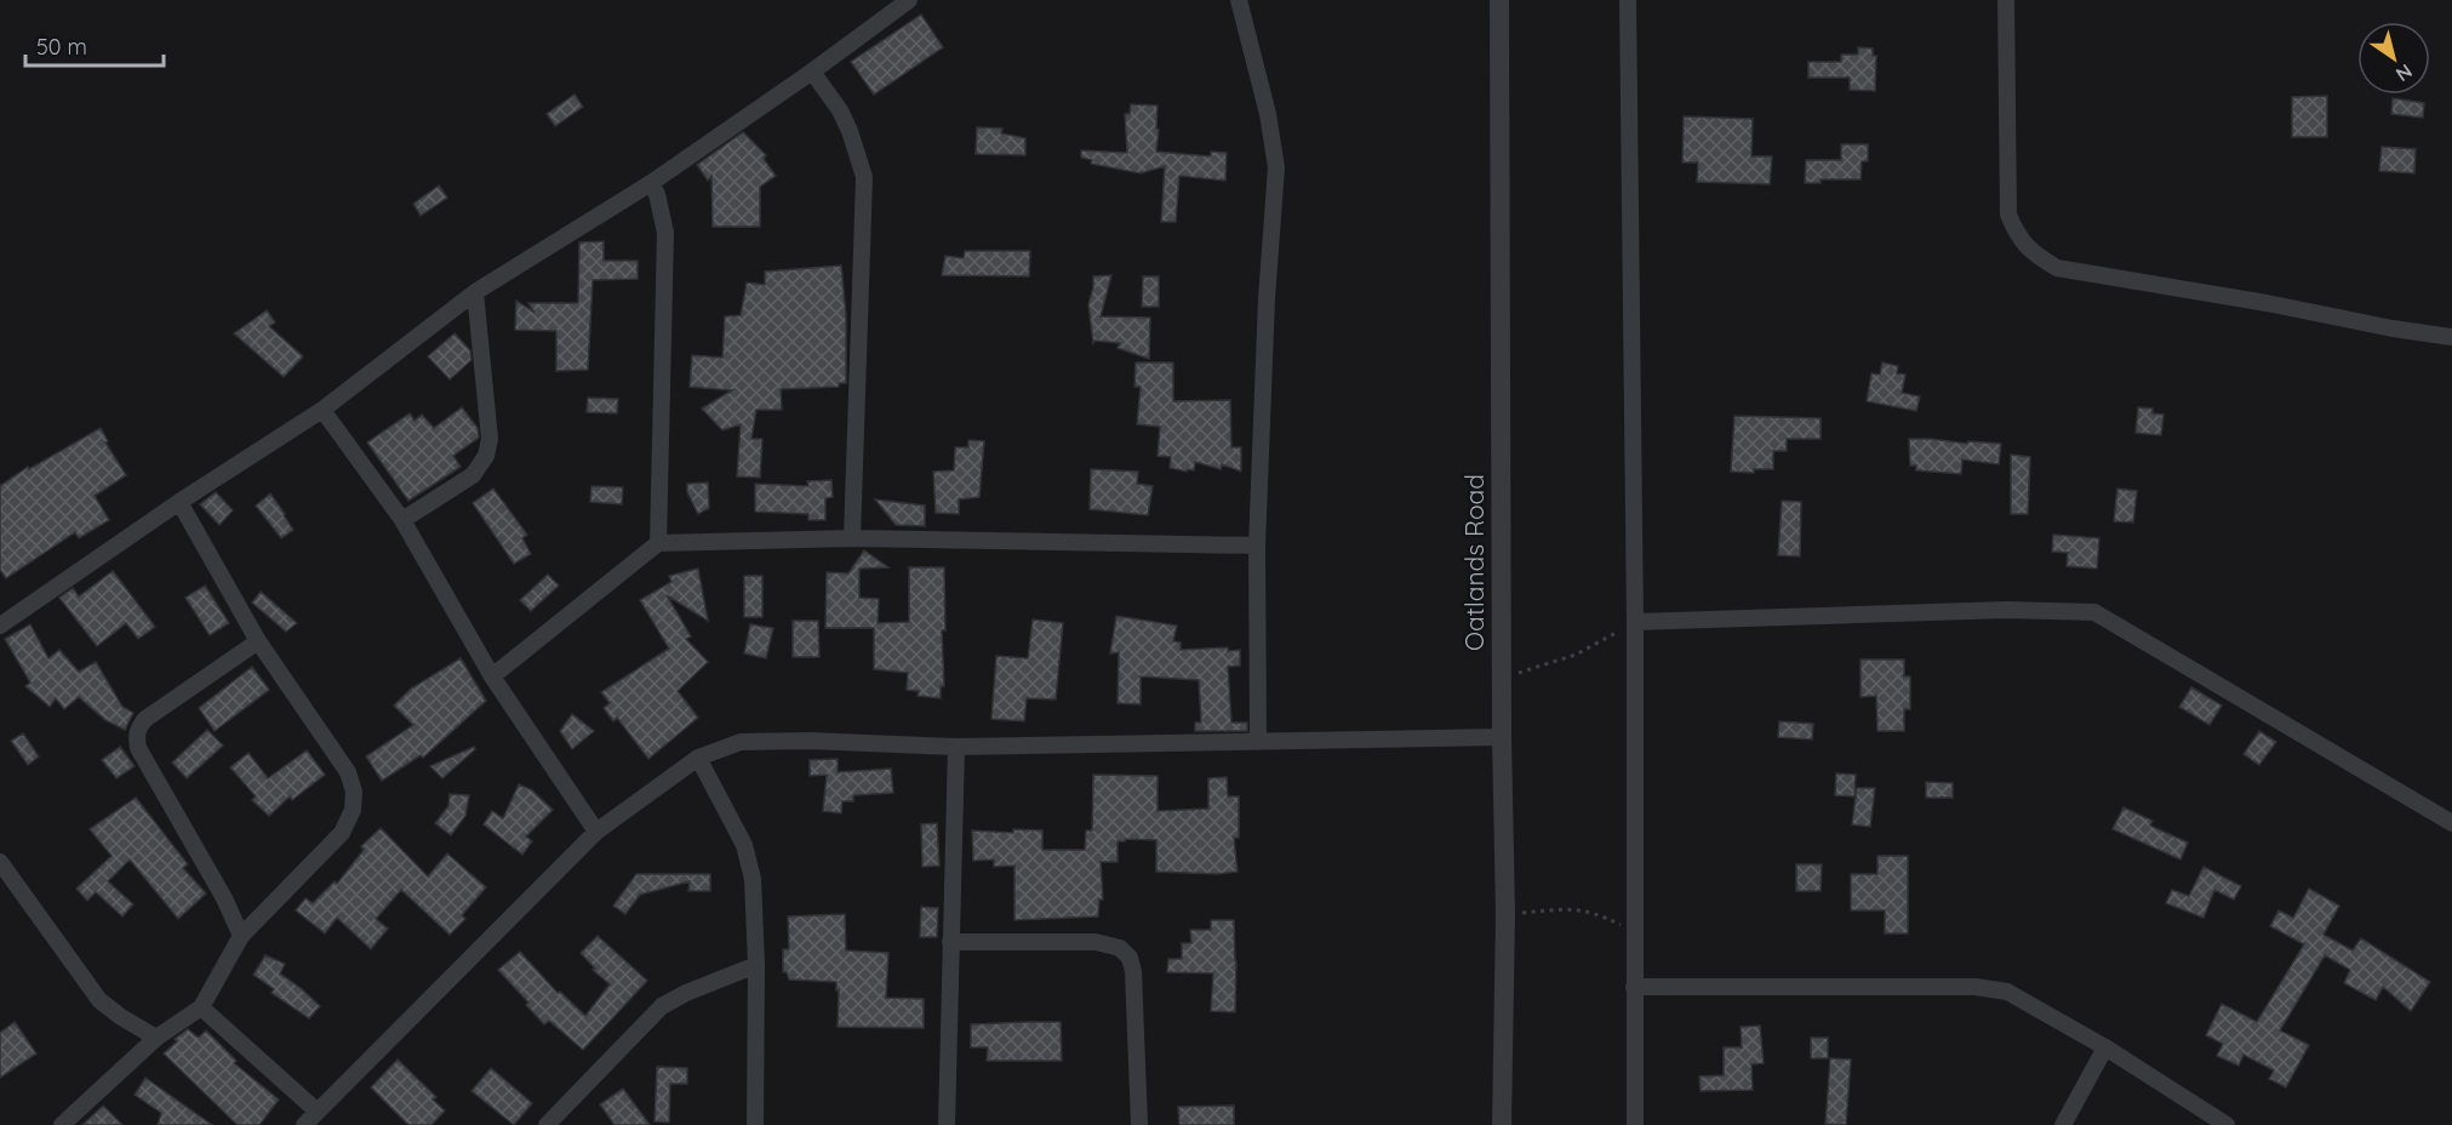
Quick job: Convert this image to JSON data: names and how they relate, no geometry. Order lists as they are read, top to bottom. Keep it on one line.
{"streets":{"street":["Oatlands Road"]},"scale_bar":"50 m","north":"bottom right"}
